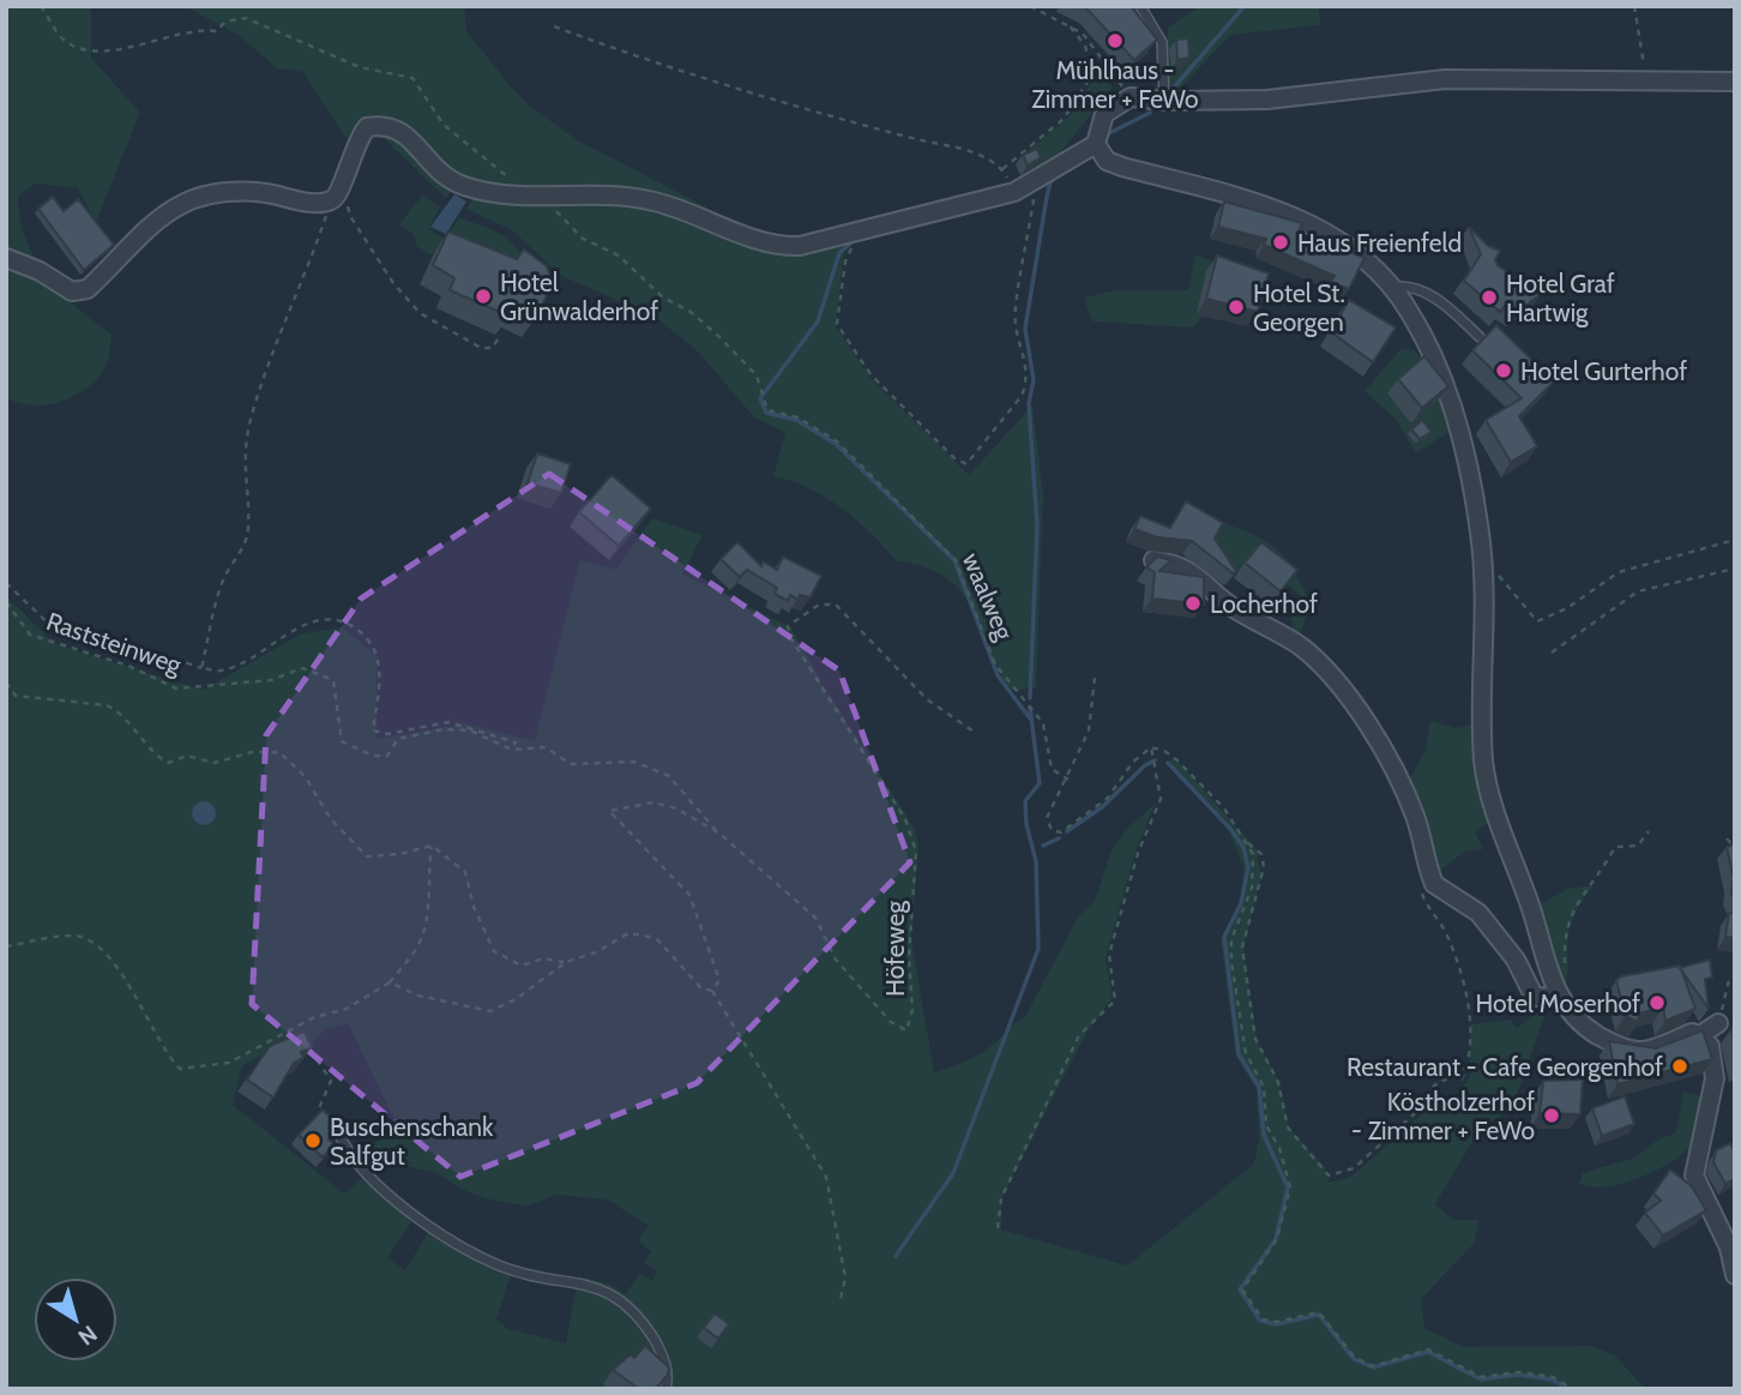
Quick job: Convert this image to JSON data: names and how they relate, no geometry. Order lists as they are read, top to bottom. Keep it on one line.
{"streets":{"path":["waalweg","Raststeinweg","Höfeweg"]},"crossings":[["Raststeinweg","Höfeweg"]],"places":["Mühlhaus - Zimmer + FeWo","Haus Freienfeld","Hotel Grünwalderhof","Hotel Graf Hartwig","Hotel St. Georgen","Hotel Gurterhof","Locherhof","Hotel Moserhof","Restaurant - Cafe Georgenhof","Köstholzerhof - Zimmer + FeWo","Buschenschank Salfgut"],"north":"bottom right"}
